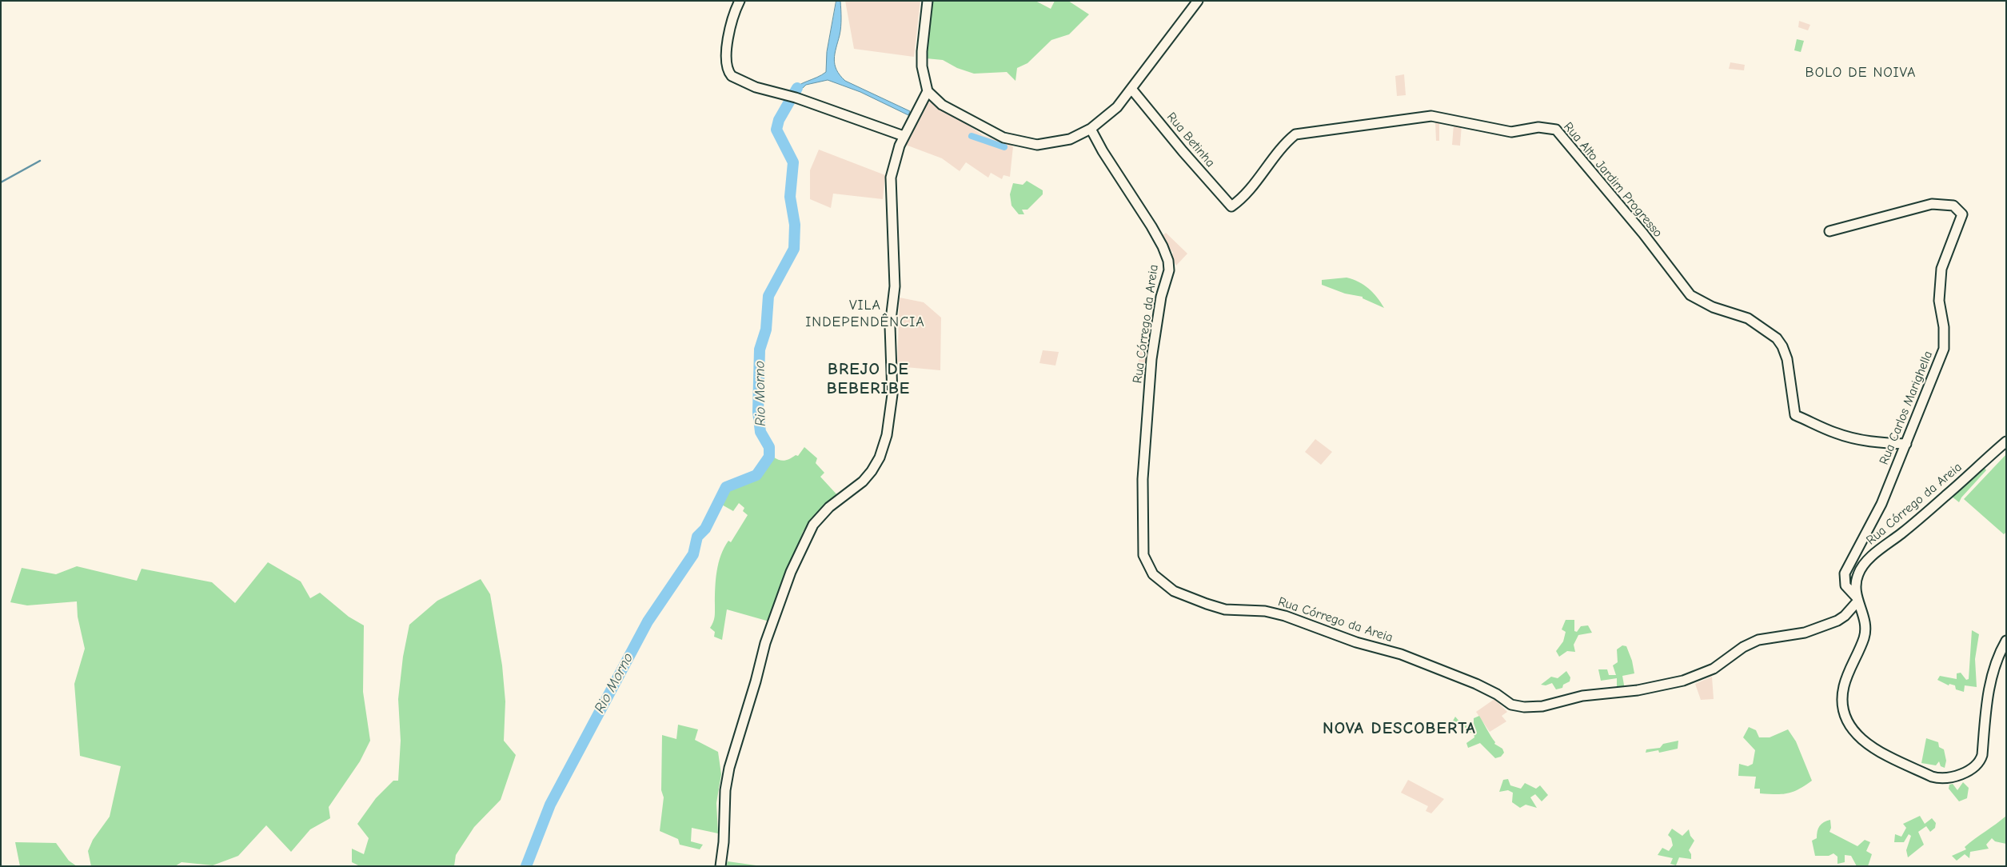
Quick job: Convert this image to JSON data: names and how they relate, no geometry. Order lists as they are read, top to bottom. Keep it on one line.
{"streets":{"street":["Rua Betinha","Rua Alto Jardim Progresso","Rua Córrego da Areia","Rua Carlos Marighella"]},"crossings":[["Rua Betinha","Rua Alto Jardim Progresso"],["Rua Alto Jardim Progresso","Rua Carlos Marighella"],["Rua Córrego da Areia","Rua Carlos Marighella"]],"districts":["BOLO DE NOIVA","VILA INDEPENDÊNCIA","BREJO DE BEBERIBE","NOVA DESCOBERTA"],"water":["Rio Morno"]}
